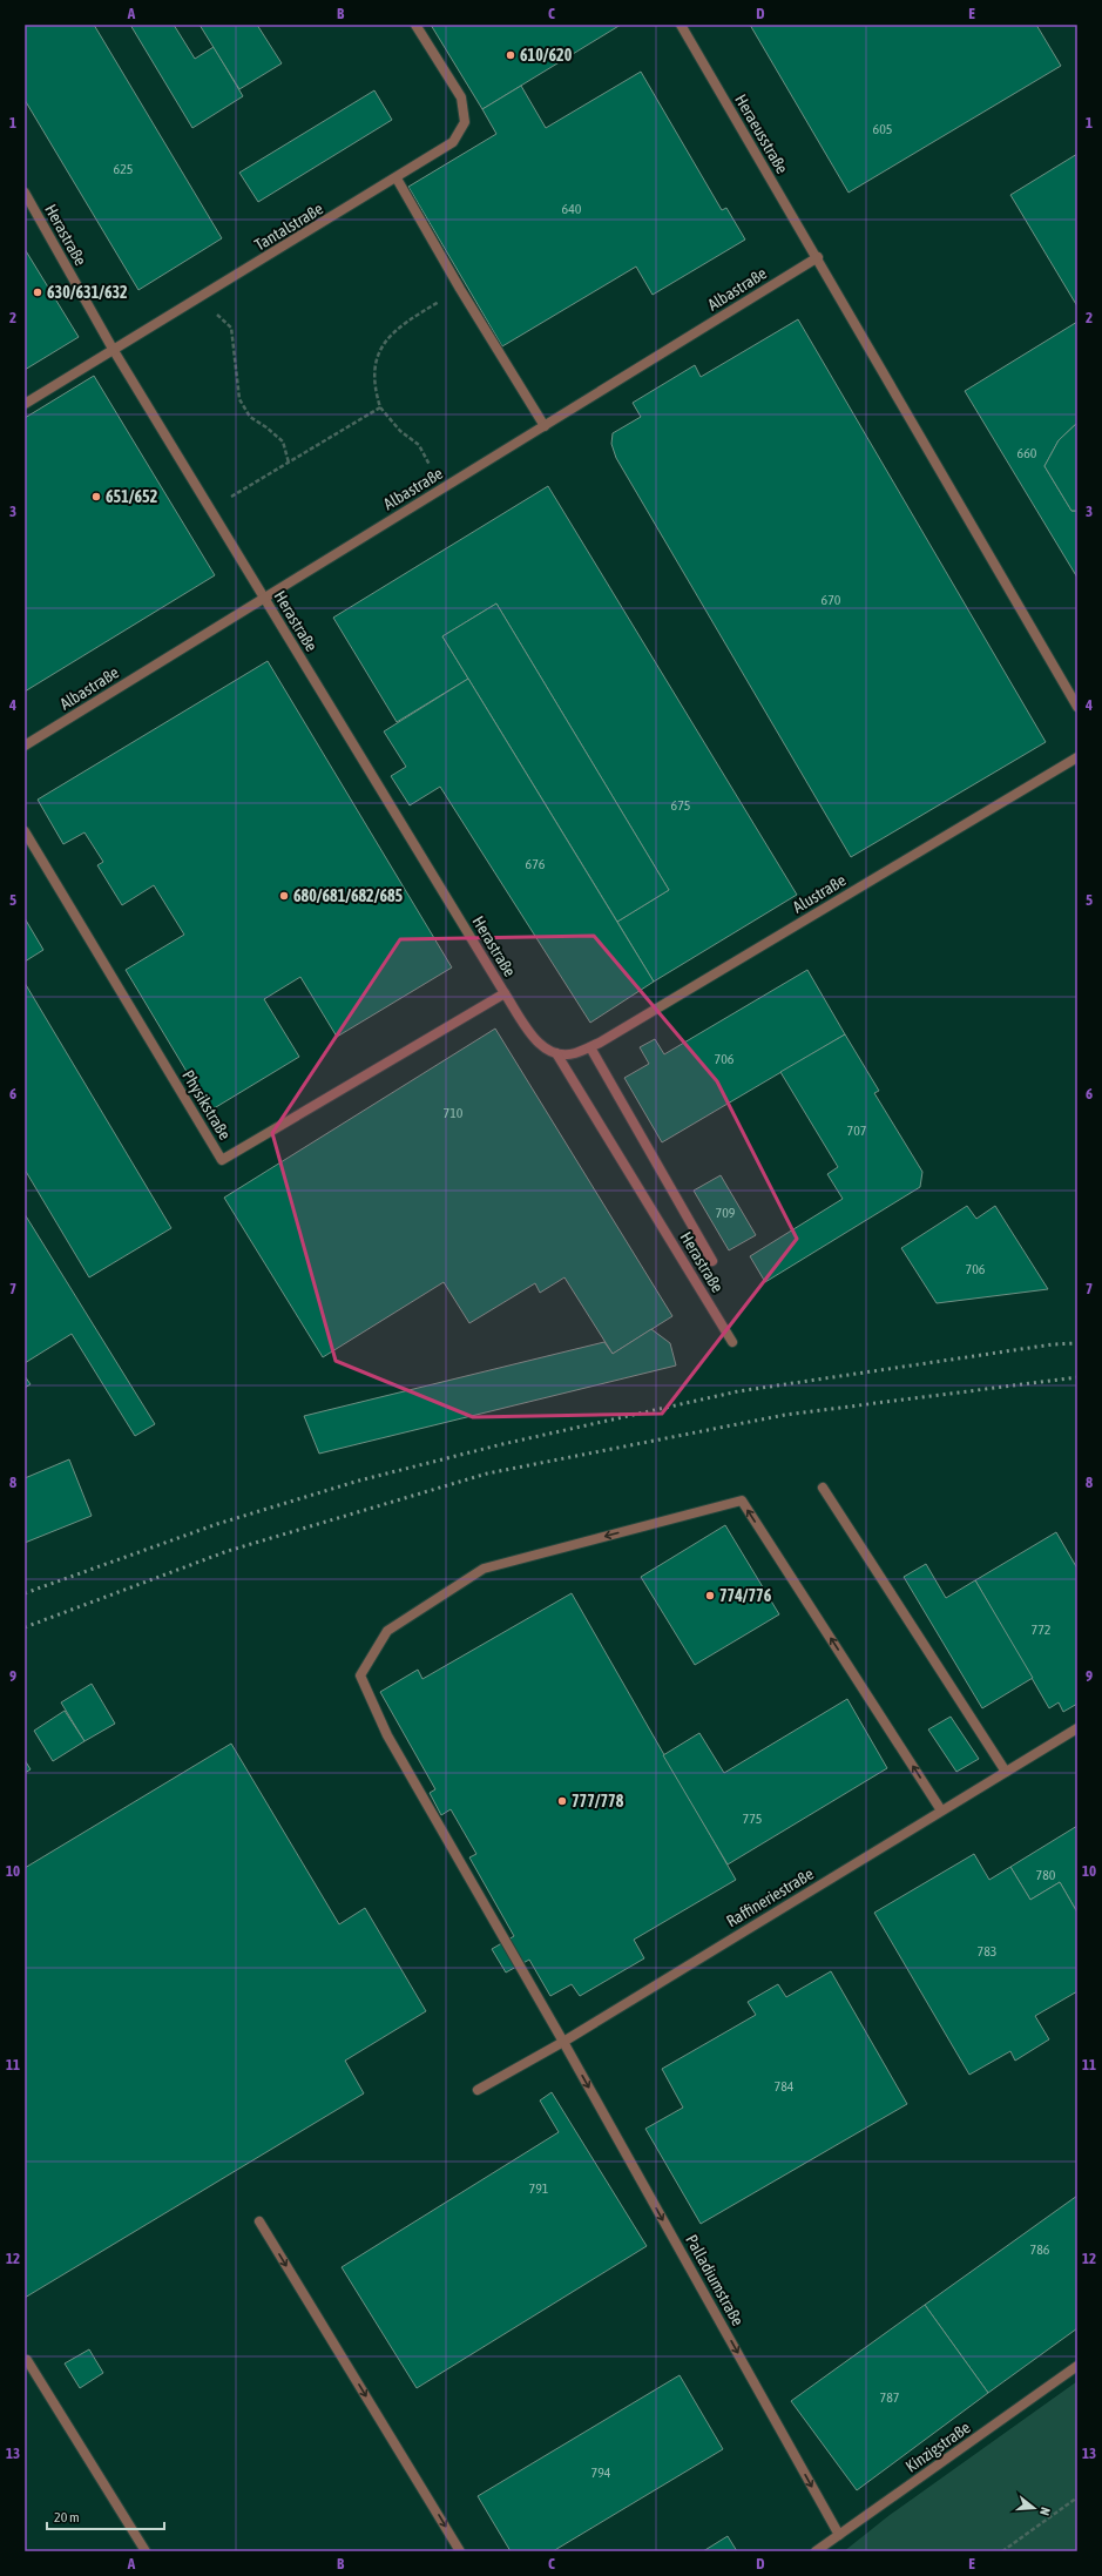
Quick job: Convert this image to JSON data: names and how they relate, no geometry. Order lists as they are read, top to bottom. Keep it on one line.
{"streets":{"lane":["Heraeusstraße","Tantalstraße","Herastraße","Albastraße","Alustraße","Physikstraße","Raffineriestraße","Palladiumstraße","Kinzigstraße"]},"crossings":[["Heraeusstraße","Albastraße"],["Tantalstraße","Herastraße"],["Herastraße","Albastraße"],["Herastraße","Alustraße"],["Herastraße","Physikstraße"],["Raffineriestraße","Palladiumstraße"],["Palladiumstraße","Kinzigstraße"]],"places":["610/620","630/631/632","651/652","680/681/682/685","774/776","777/778"],"house_numbers":["605","625","640","660","670","675","676","706","710","707","709","706","772","775","780","783","784","791","786","787","794"],"scale_bar":"20 m","north":"right","grid":{"columns":["A","B","C","D","E"],"rows":["1","2","3","4","5","6","7","8","9","10","11","12","13"]}}
